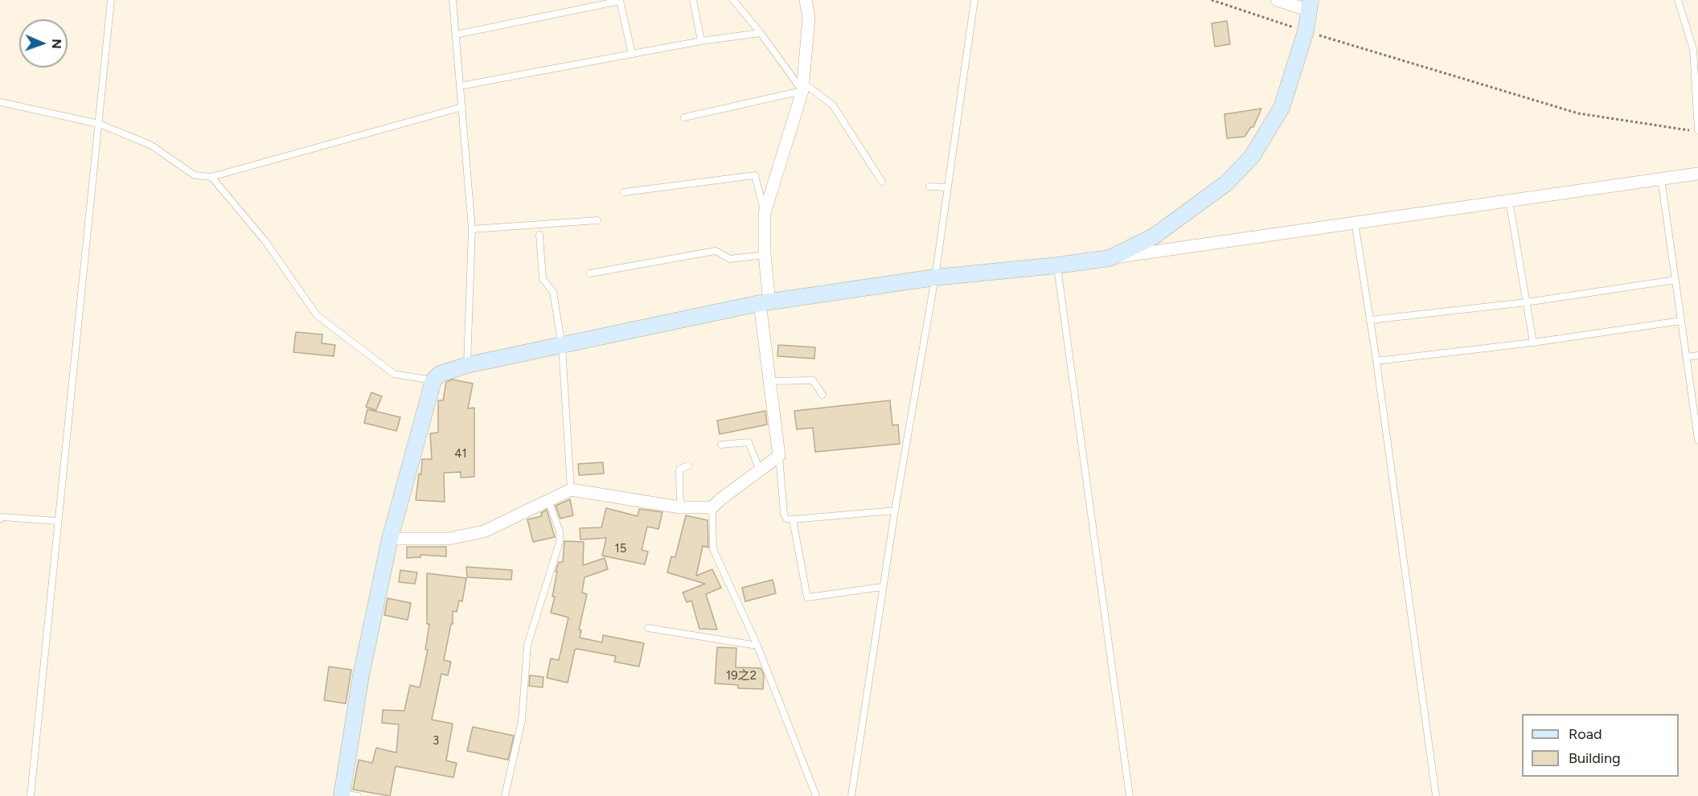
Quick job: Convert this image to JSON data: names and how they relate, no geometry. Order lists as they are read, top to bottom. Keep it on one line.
{"house_numbers":["41","15","19之2","3"],"legend":["Road","Building"],"north":"right"}
